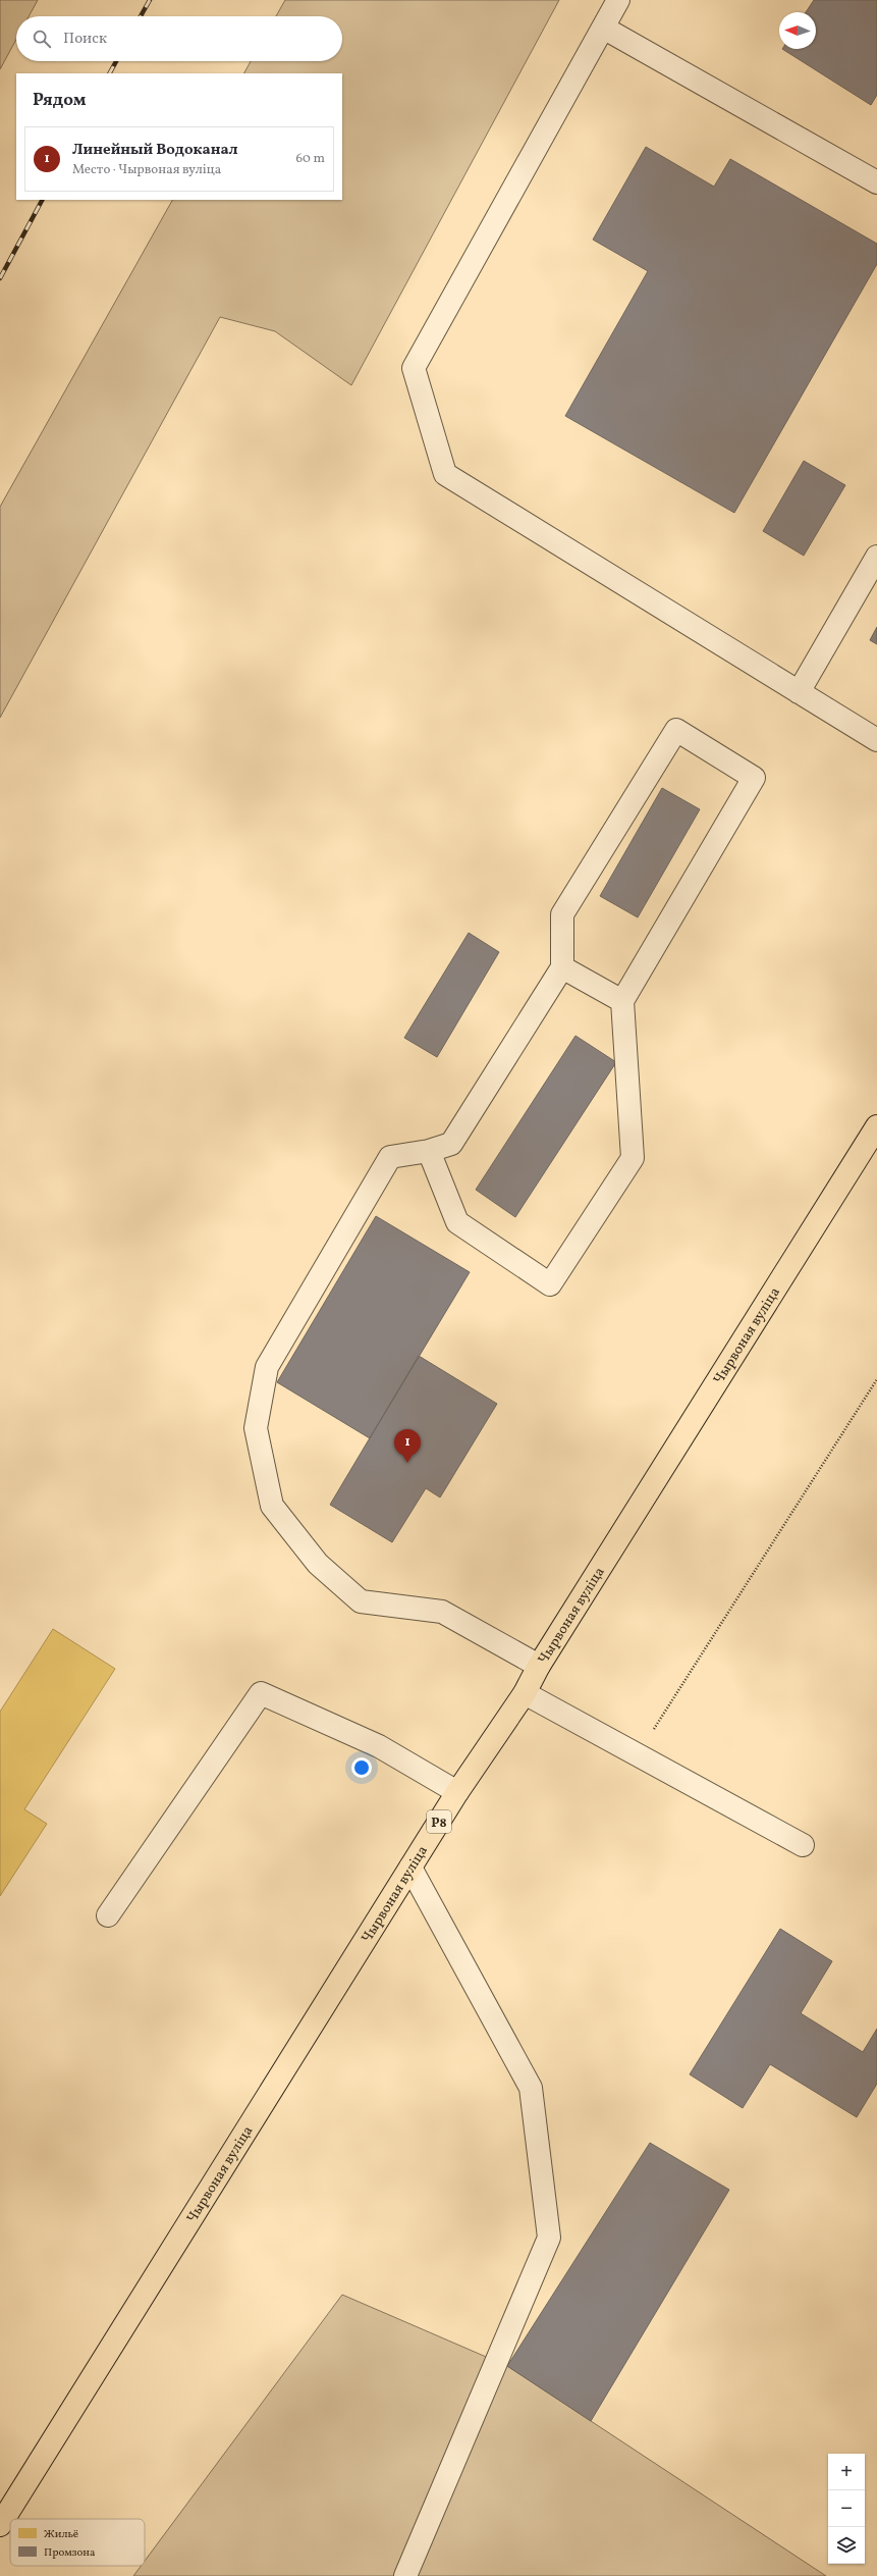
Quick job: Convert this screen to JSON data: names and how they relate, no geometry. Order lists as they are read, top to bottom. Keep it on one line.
{"streets":{"main road":["Чырвоная вуліца","Р8"]},"legend":["Жильё","Промзона"],"north":"left","page":{"search":"Поиск","heading":"Рядом","list":[{"mark":"1","name":"Линейный Водоканал","note":"Место · Чырвоная вуліца","value":"60 m"}],"pins":"1","map_buttons":["+","−"]}}
